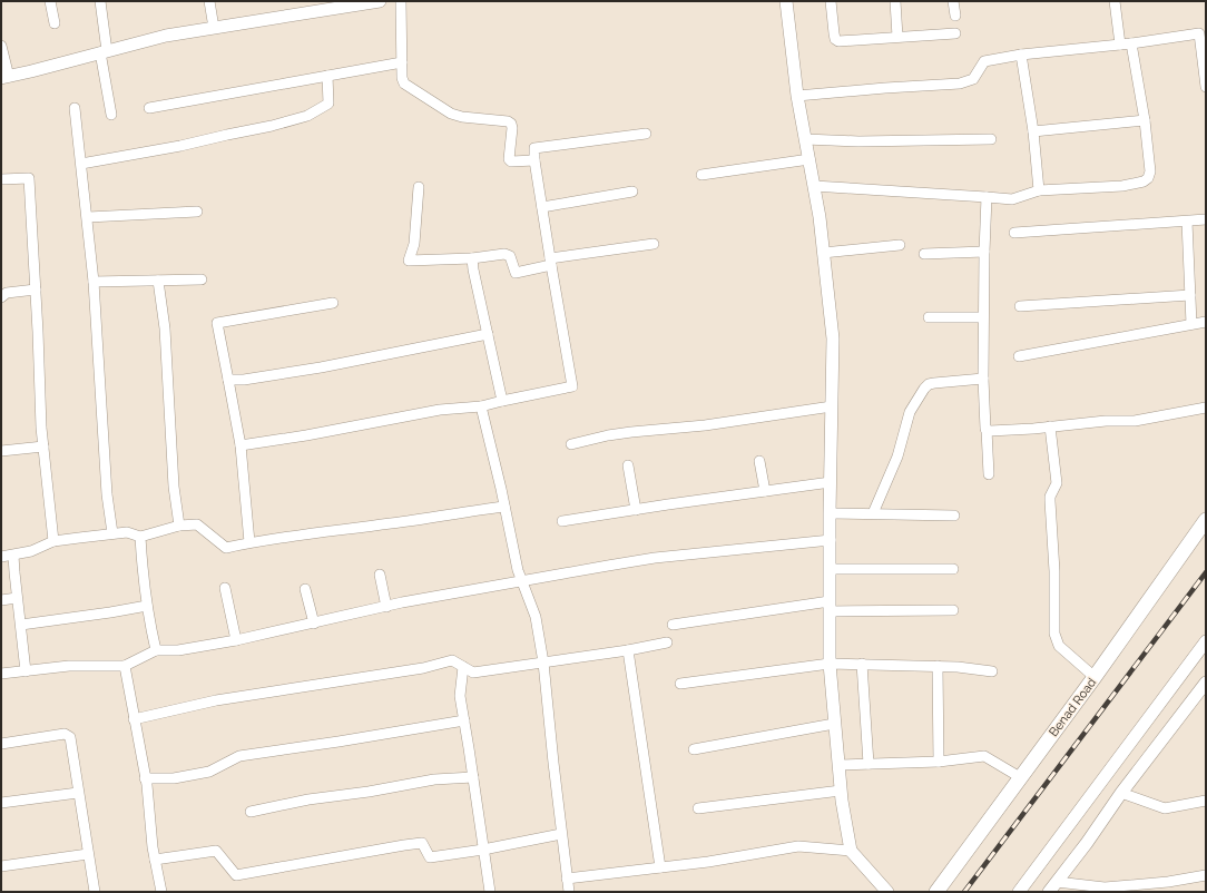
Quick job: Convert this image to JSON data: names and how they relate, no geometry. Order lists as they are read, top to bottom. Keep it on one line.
{"streets":{"main road":["Benad Road"]}}
